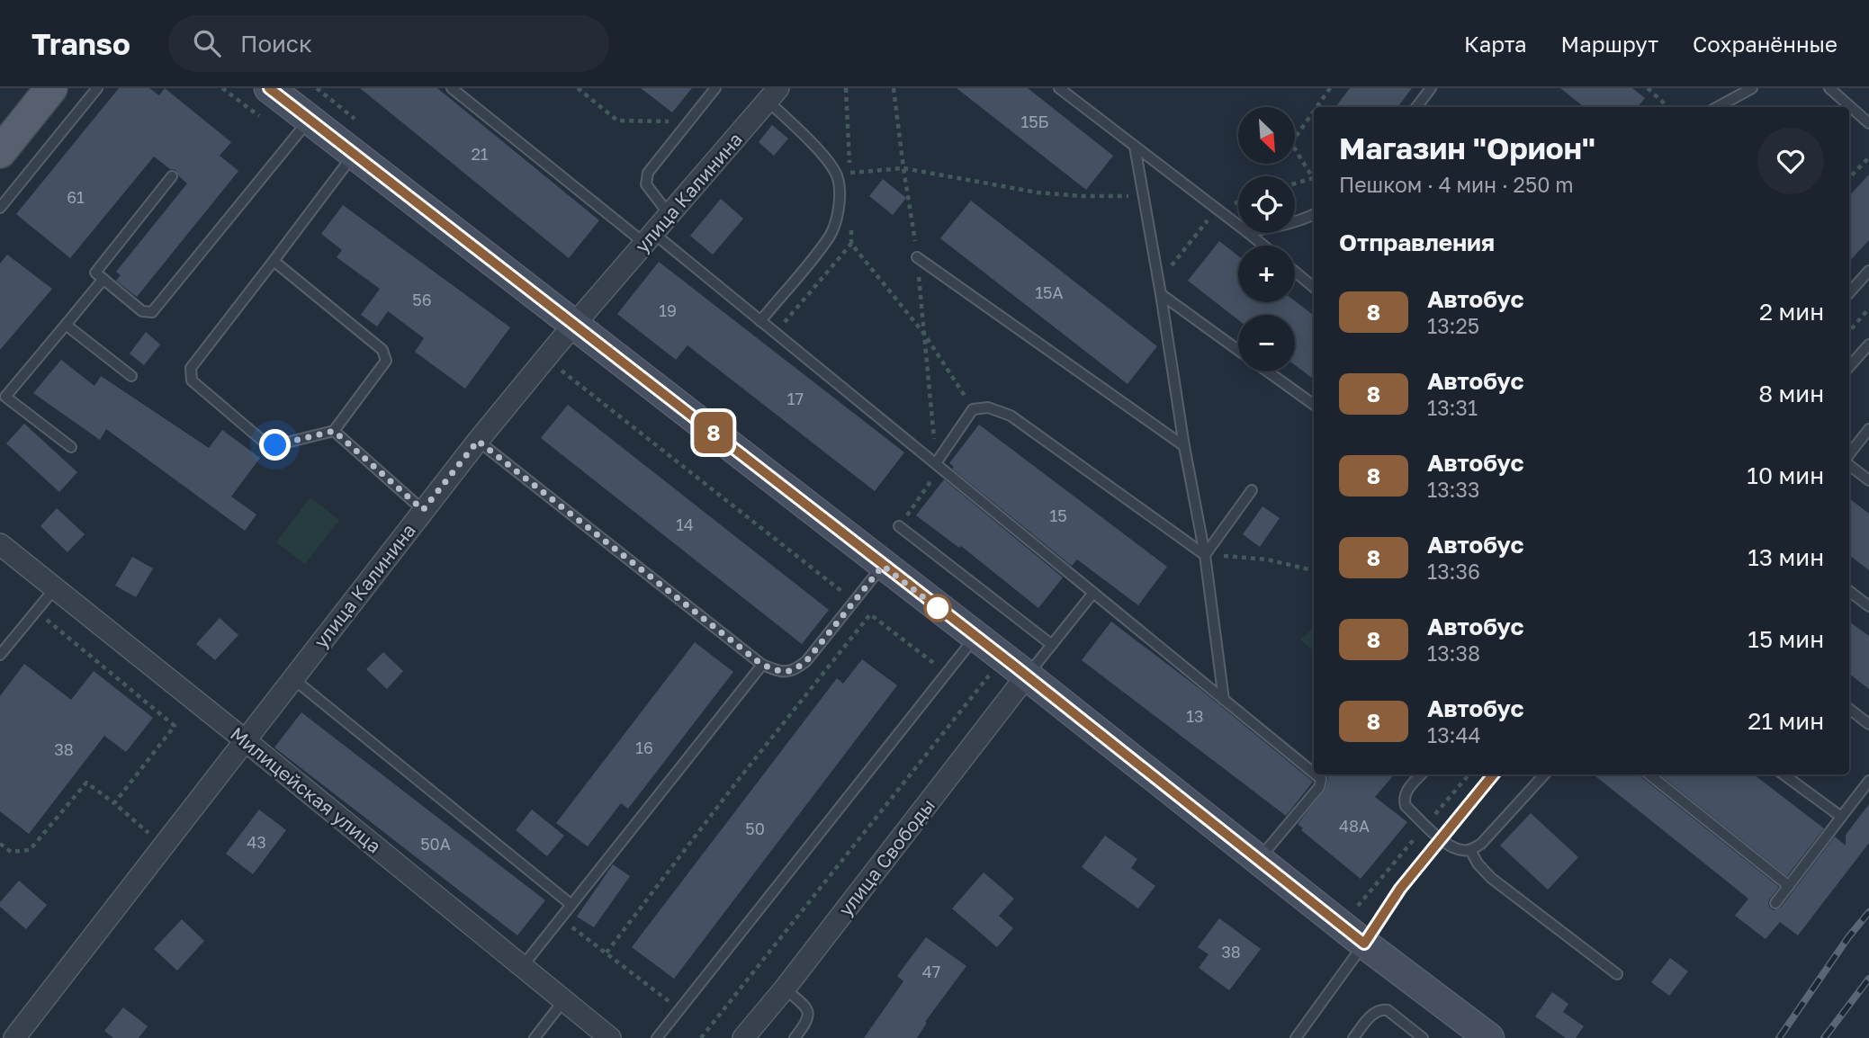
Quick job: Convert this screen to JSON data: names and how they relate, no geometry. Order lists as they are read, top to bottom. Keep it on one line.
{"streets":{"street":["улица Калинина","Милицейская улица","улица Свободы"]},"crossings":[["улица Калинина","Милицейская улица"]],"lines":["bus line 8"],"house_numbers":["15Б","21","61","15А","56","19","17","15","14","13","16","38","48А","50","43","50А","38","47"],"north":"bottom right","page":{"header":"Transo","search":"Поиск","nav":["Карта","Маршрут","Сохранённые"],"on_map":"8","map_buttons":["+","−"],"heading":[["Магазин \"Орион\"","Пешком · 4 мин · 250 m"],"Отправления"],"list":[{"mark":"8","name":"Автобус","note":"13:25","value":"2 мин"},{"mark":"8","name":"Автобус","note":"13:31","value":"8 мин"},{"mark":"8","name":"Автобус","note":"13:33","value":"10 мин"},{"mark":"8","name":"Автобус","note":"13:36","value":"13 мин"},{"mark":"8","name":"Автобус","note":"13:38","value":"15 мин"},{"mark":"8","name":"Автобус","note":"13:44","value":"21 мин"}]}}
